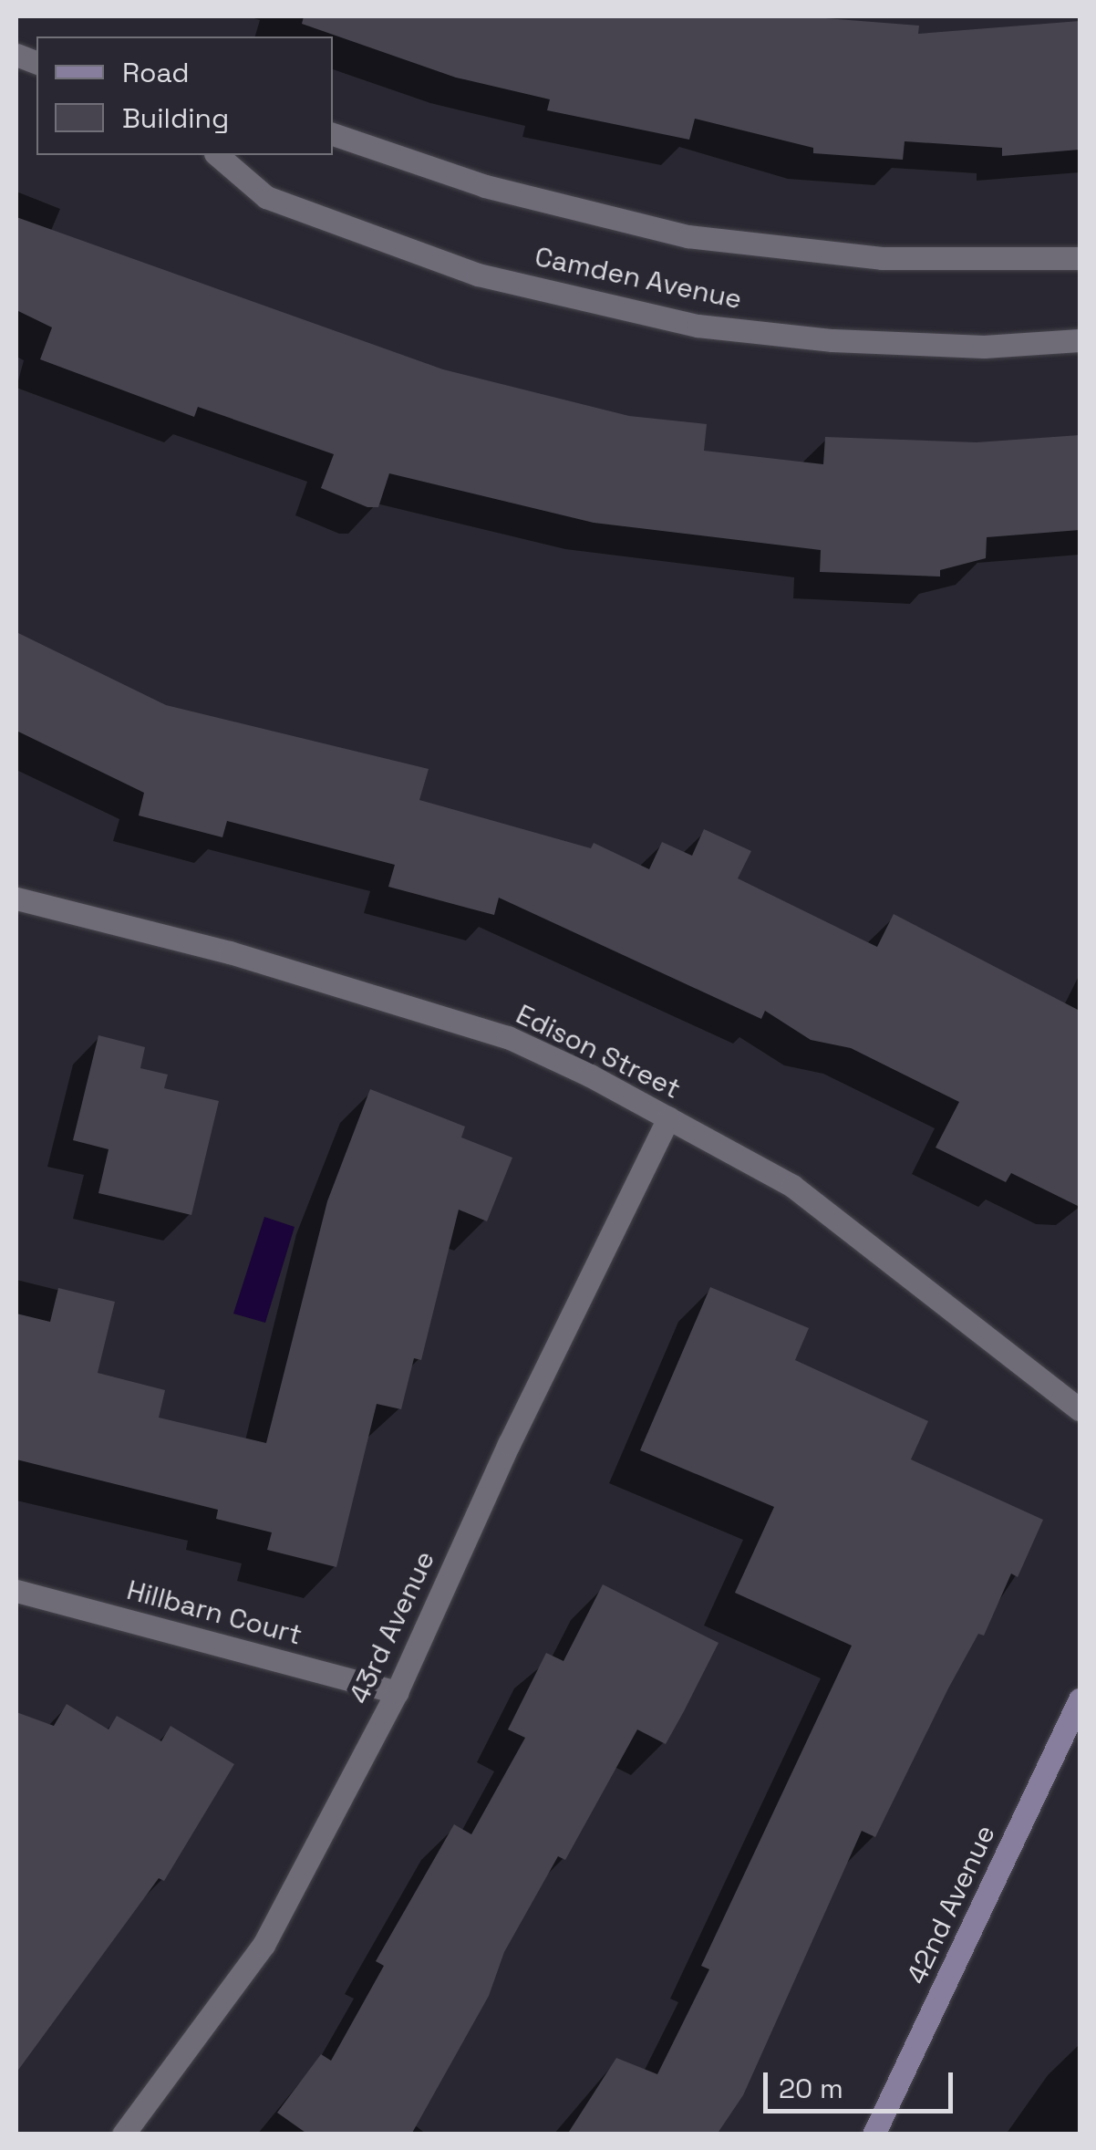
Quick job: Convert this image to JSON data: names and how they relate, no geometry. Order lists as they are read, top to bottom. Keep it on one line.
{"streets":{"street":["Camden Avenue","Edison Street","Hillbarn Court","43rd Avenue","42nd Avenue"]},"crossings":[["Edison Street","43rd Avenue"],["Hillbarn Court","43rd Avenue"]],"legend":["Road","Building"],"scale_bar":"20 m"}
